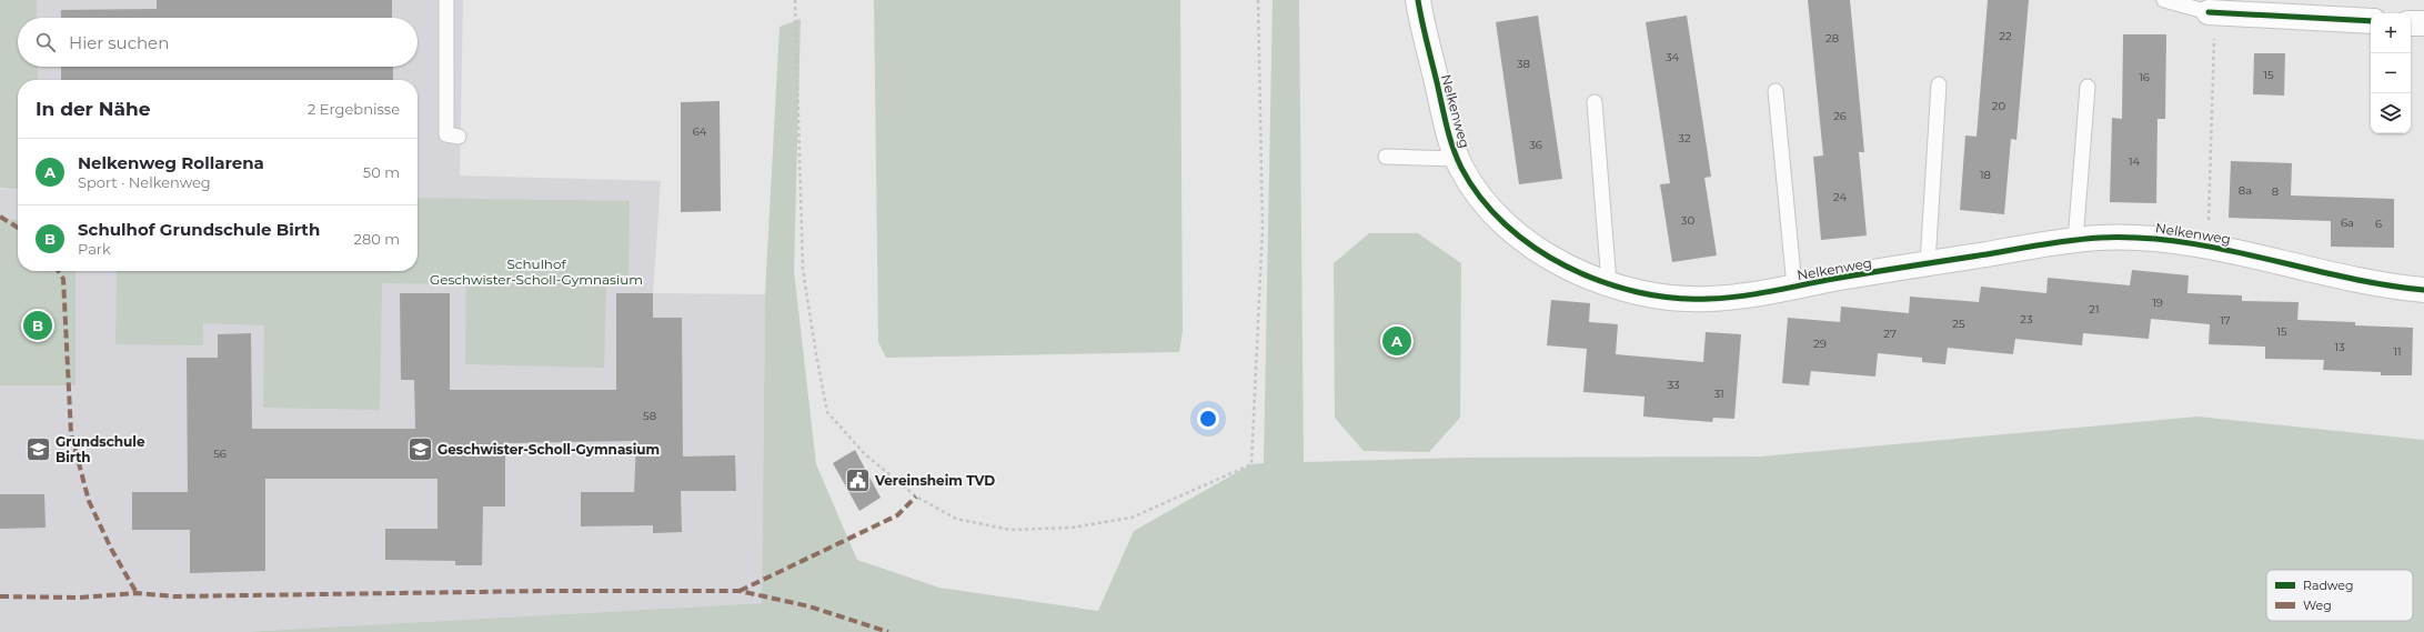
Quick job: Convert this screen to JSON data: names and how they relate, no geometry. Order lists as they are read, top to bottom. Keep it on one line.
{"streets":{"street":["Nelkenweg"]},"parks":["Schulhof Geschwister-Scholl-Gymnasium"],"places":{"school or university":["Grundschule Birth","Geschwister-Scholl-Gymnasium"],"public building":["Vereinsheim TVD"]},"house_numbers":["22","28","34","38","15","16","20","26","64","32","36","14","18","8a","8","24","30","6a","6","19","21","23","17","25","15","27","29","13","11","33","31","58","56"],"legend":["Radweg","Weg"],"page":{"map_buttons":["+","−"],"search":"Hier suchen","heading":["In der Nähe","2 Ergebnisse"],"list":[{"mark":"A","name":"Nelkenweg Rollarena","note":"Sport · Nelkenweg","value":"50 m"},{"mark":"B","name":"Schulhof Grundschule Birth","note":"Park","value":"280 m"}],"pins":["B","A"]}}
